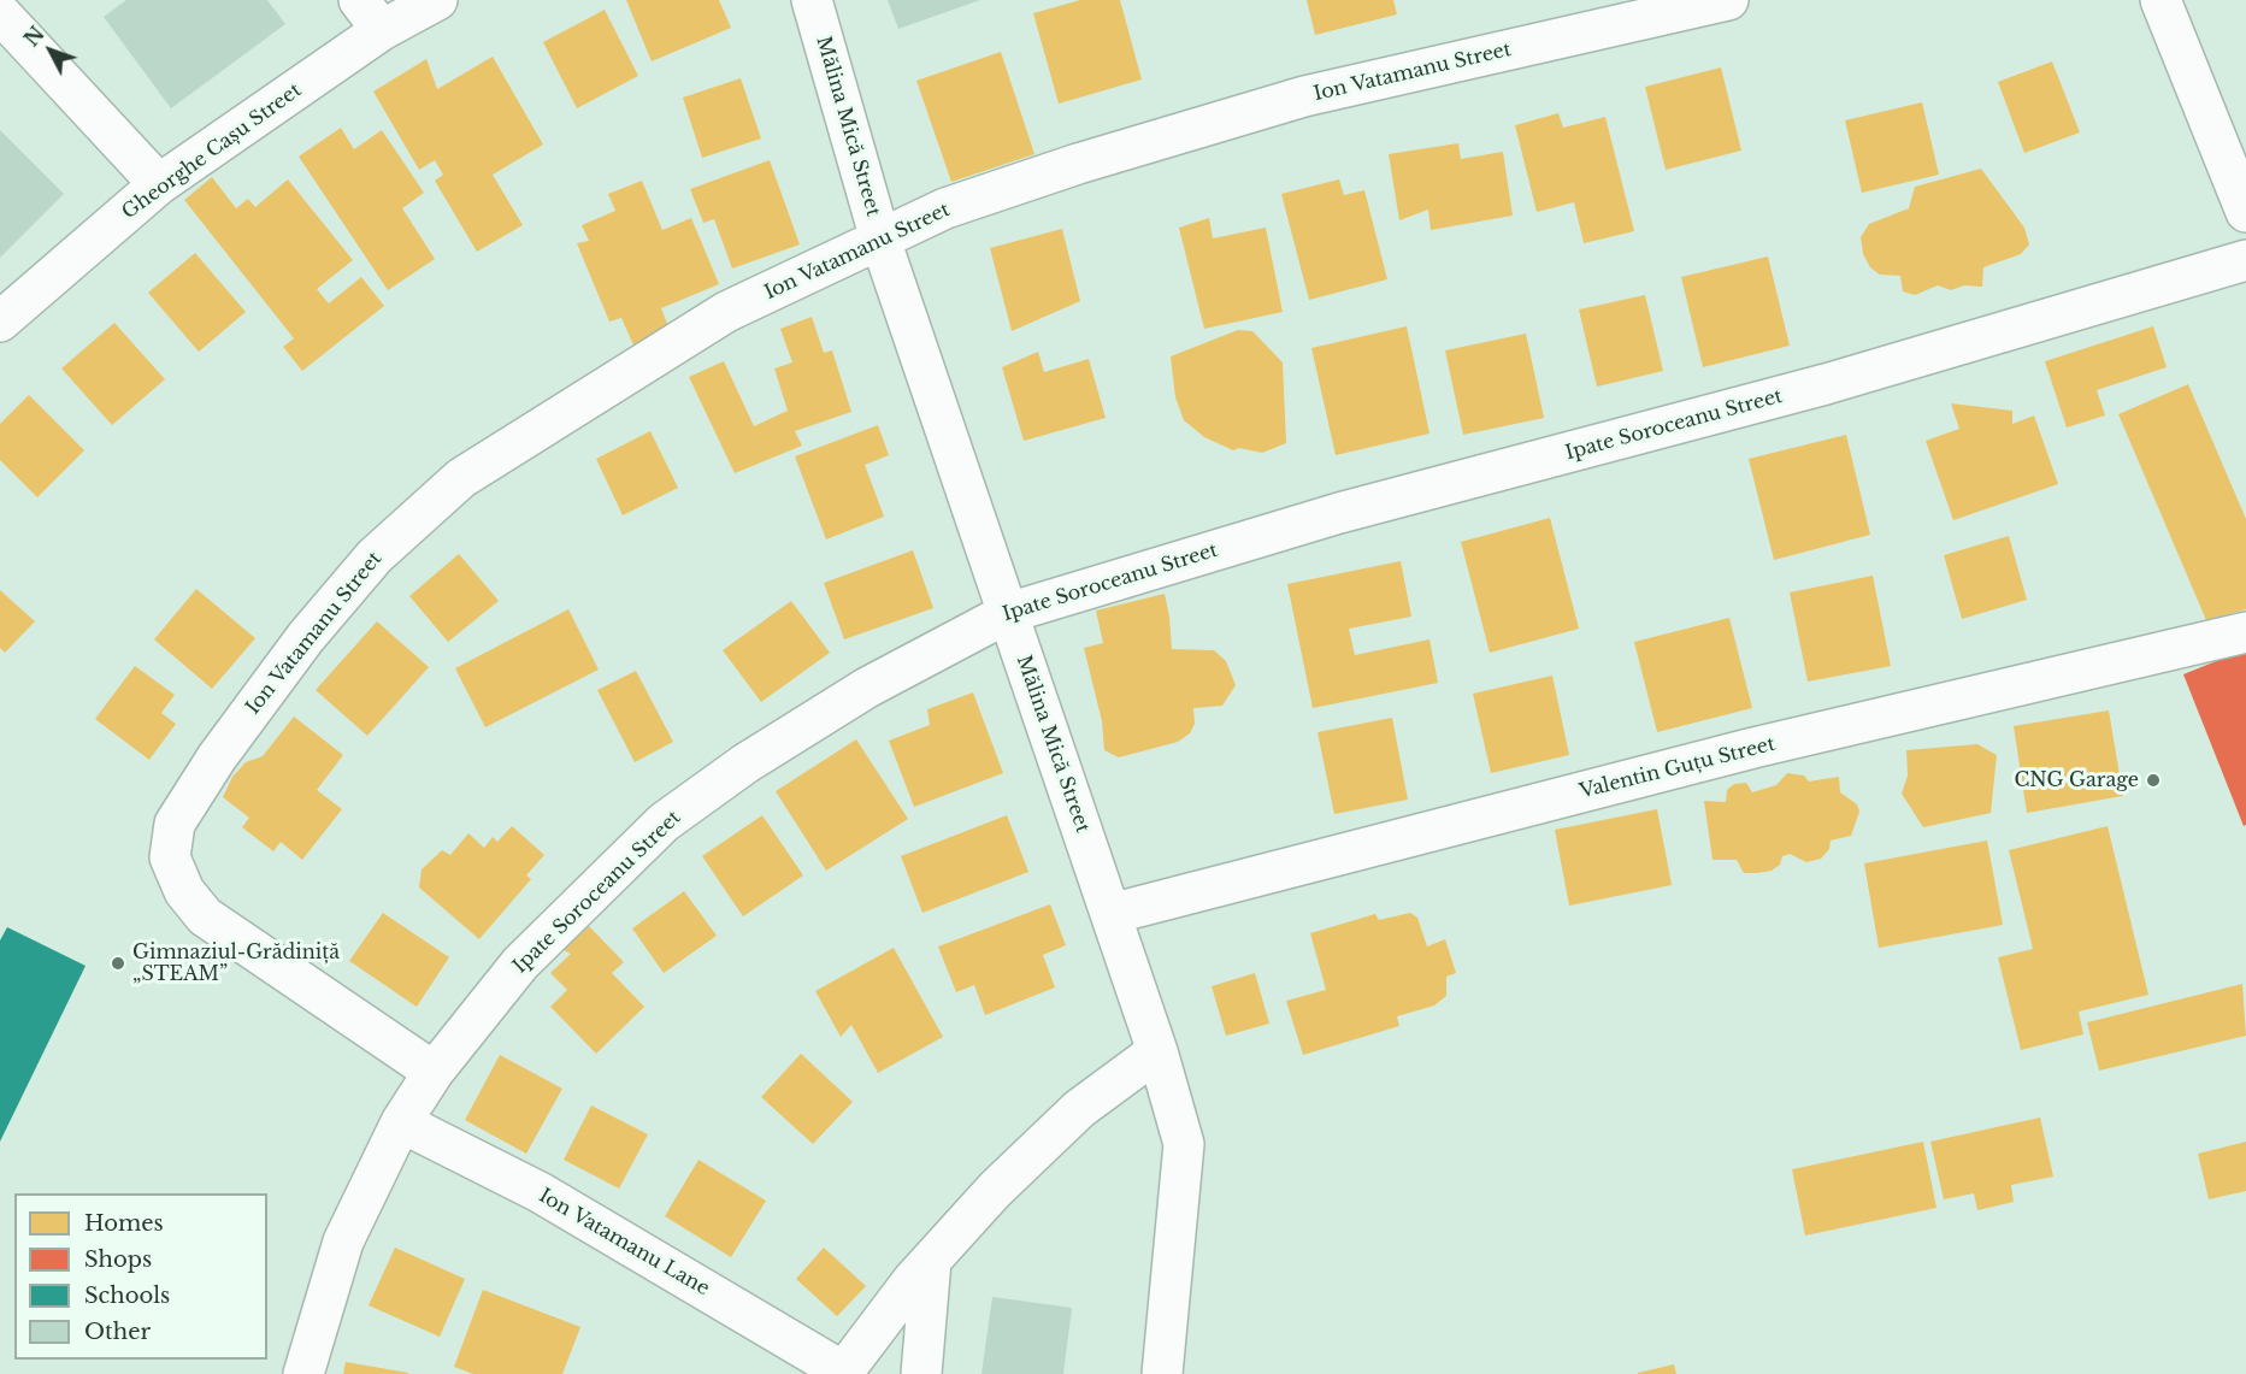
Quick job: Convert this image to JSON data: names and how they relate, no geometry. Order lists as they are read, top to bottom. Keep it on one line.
{"streets":{"street":["Ion Vatamanu Street","Mălina Mică Street","Gheorghe Cașu Street","Ipate Soroceanu Street","Valentin Guțu Street","Ion Vatamanu Lane"]},"crossings":[["Ion Vatamanu Street","Mălina Mică Street"],["Ion Vatamanu Street","Ipate Soroceanu Street"],["Mălina Mică Street","Ipate Soroceanu Street"],["Mălina Mică Street","Valentin Guțu Street"],["Ipate Soroceanu Street","Ion Vatamanu Lane"]],"places":["CNG Garage","Gimnaziul-Grădiniță „STEAM”"],"legend":["Homes","Shops","Schools","Other"],"north":"top left"}
